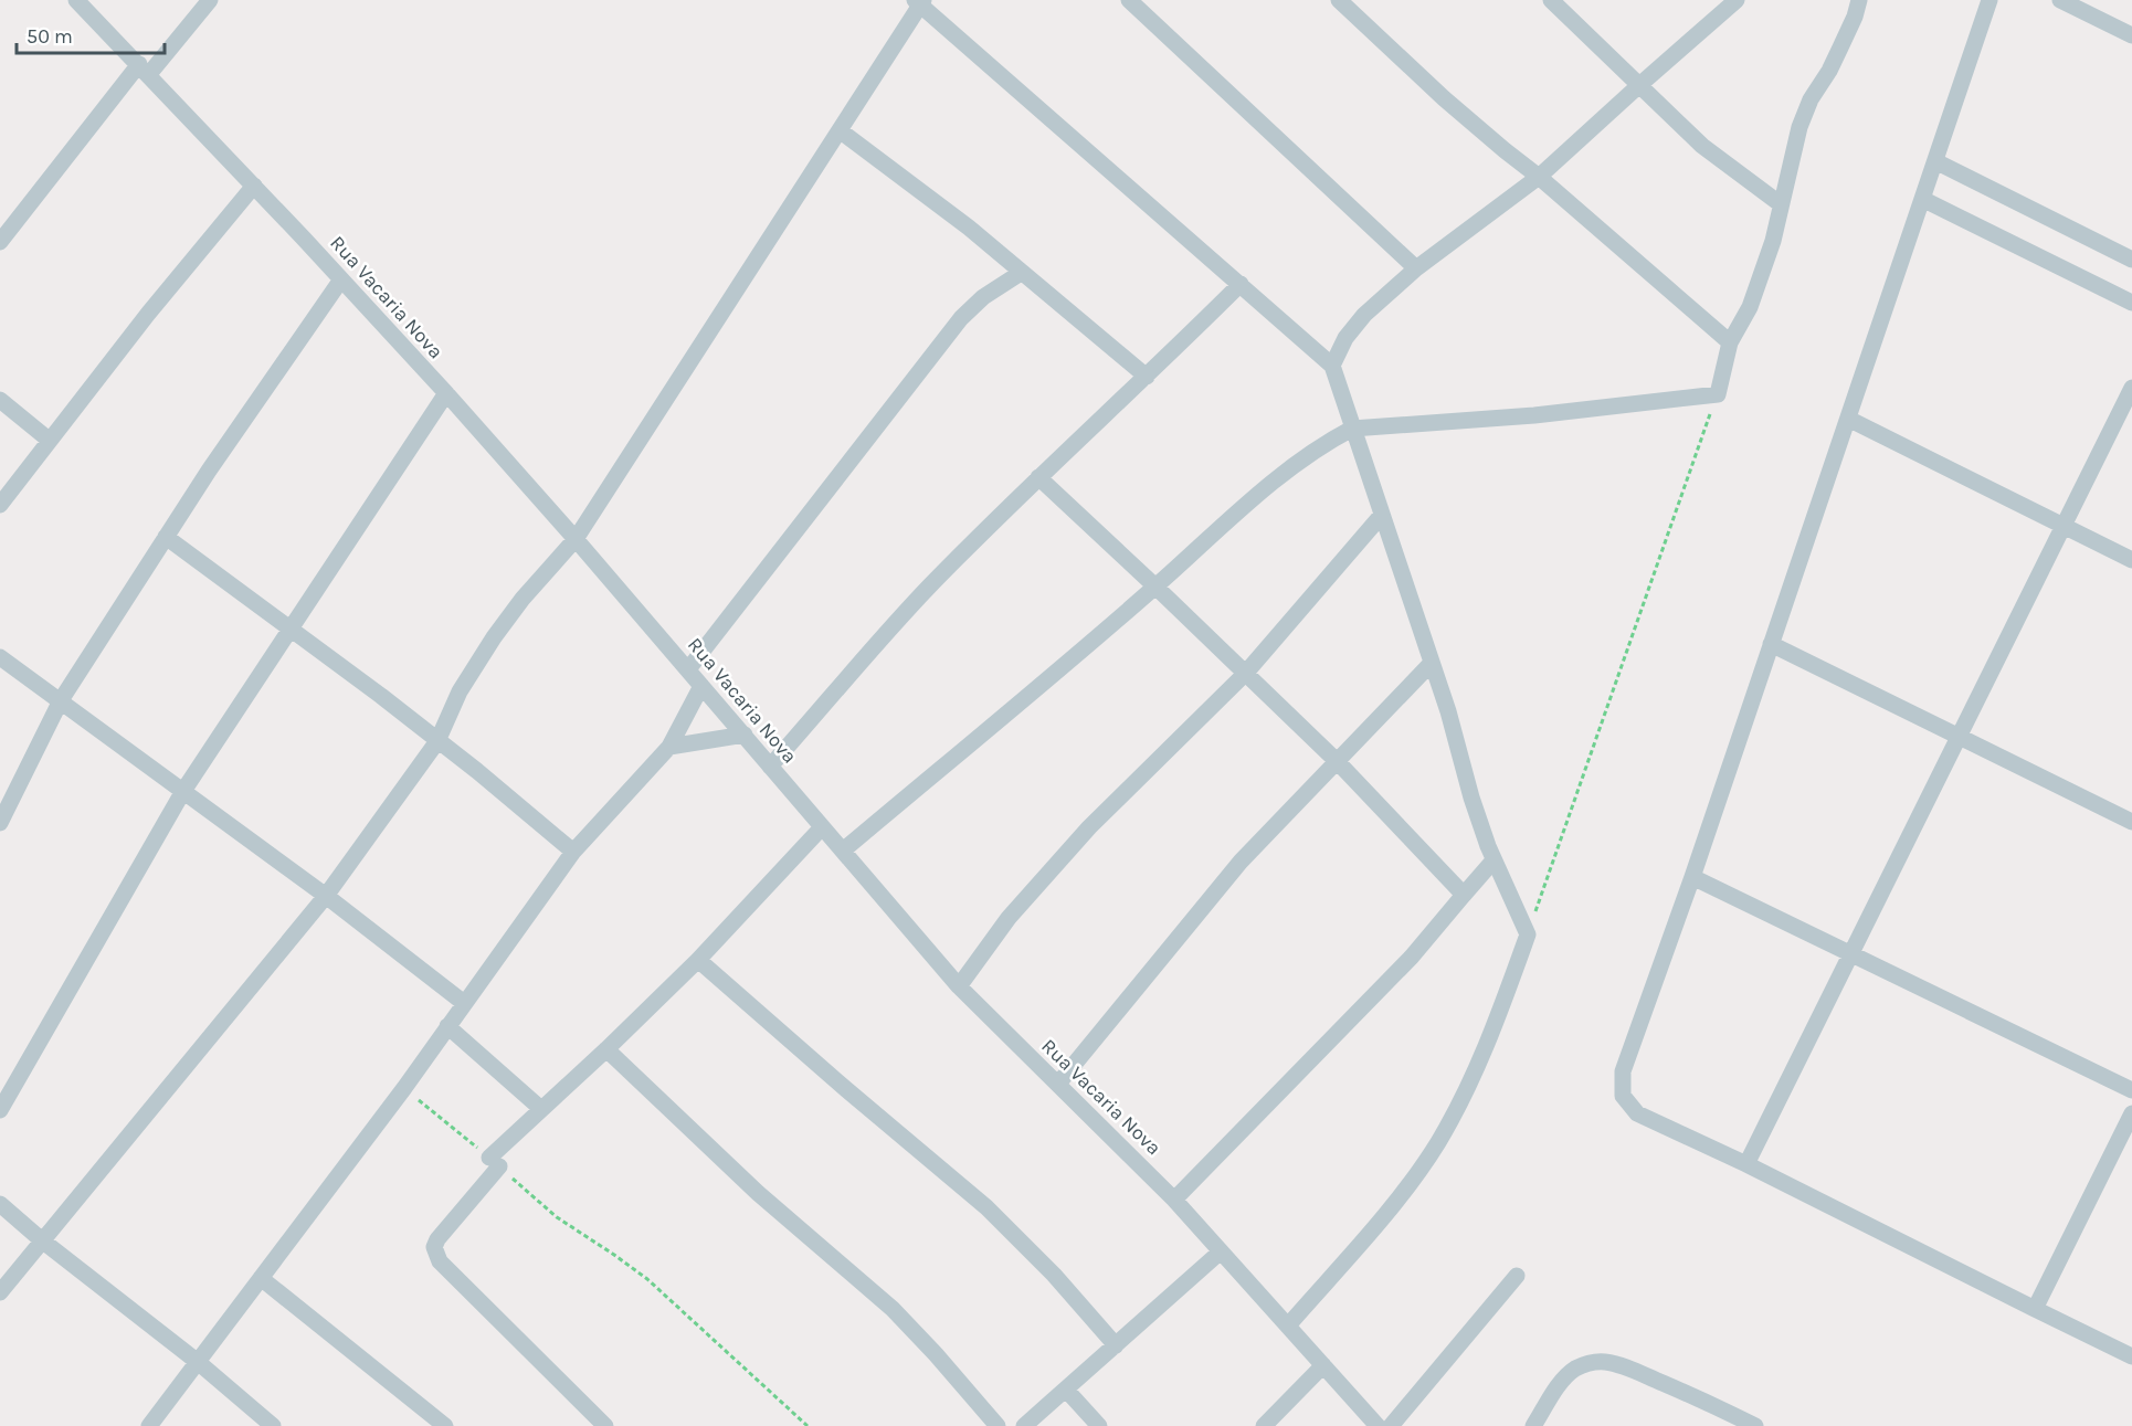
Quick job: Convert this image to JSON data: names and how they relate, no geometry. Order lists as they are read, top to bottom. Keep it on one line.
{"streets":{"street":["Rua Vacaria Nova"]},"scale_bar":"50 m"}
